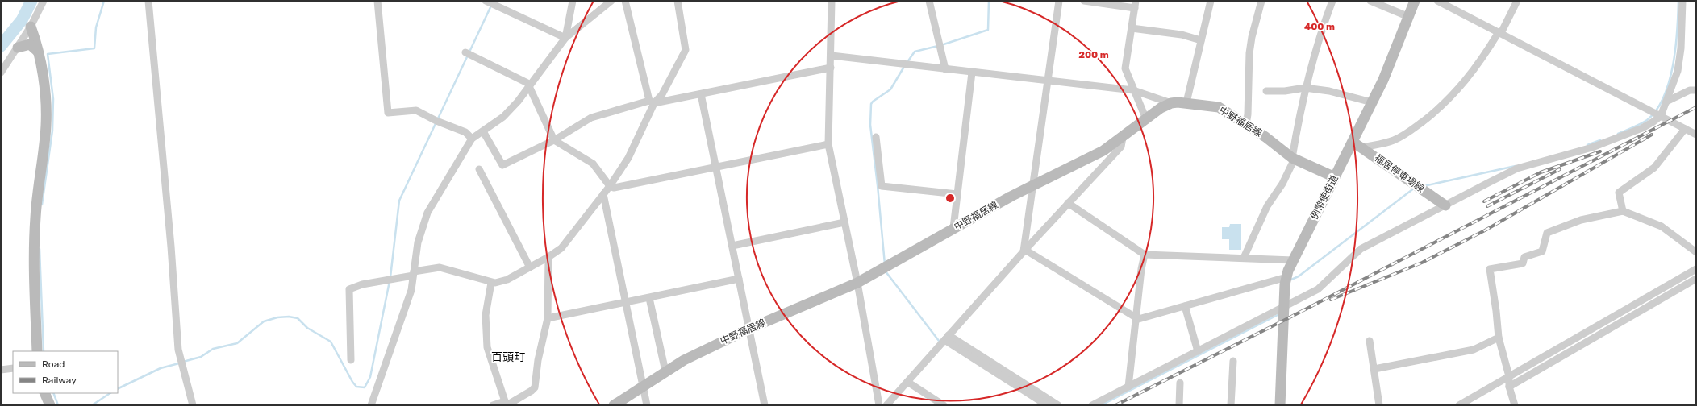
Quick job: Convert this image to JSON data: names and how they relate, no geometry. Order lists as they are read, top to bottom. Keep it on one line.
{"streets":{"main road":["中野福居線","福居停車場線","例幣使街道"]},"crossings":[["中野福居線","例幣使街道"],["福居停車場線","例幣使街道"]],"districts":["百頭町"],"legend":["Road","Railway"],"rings":["400 m","200 m"]}
